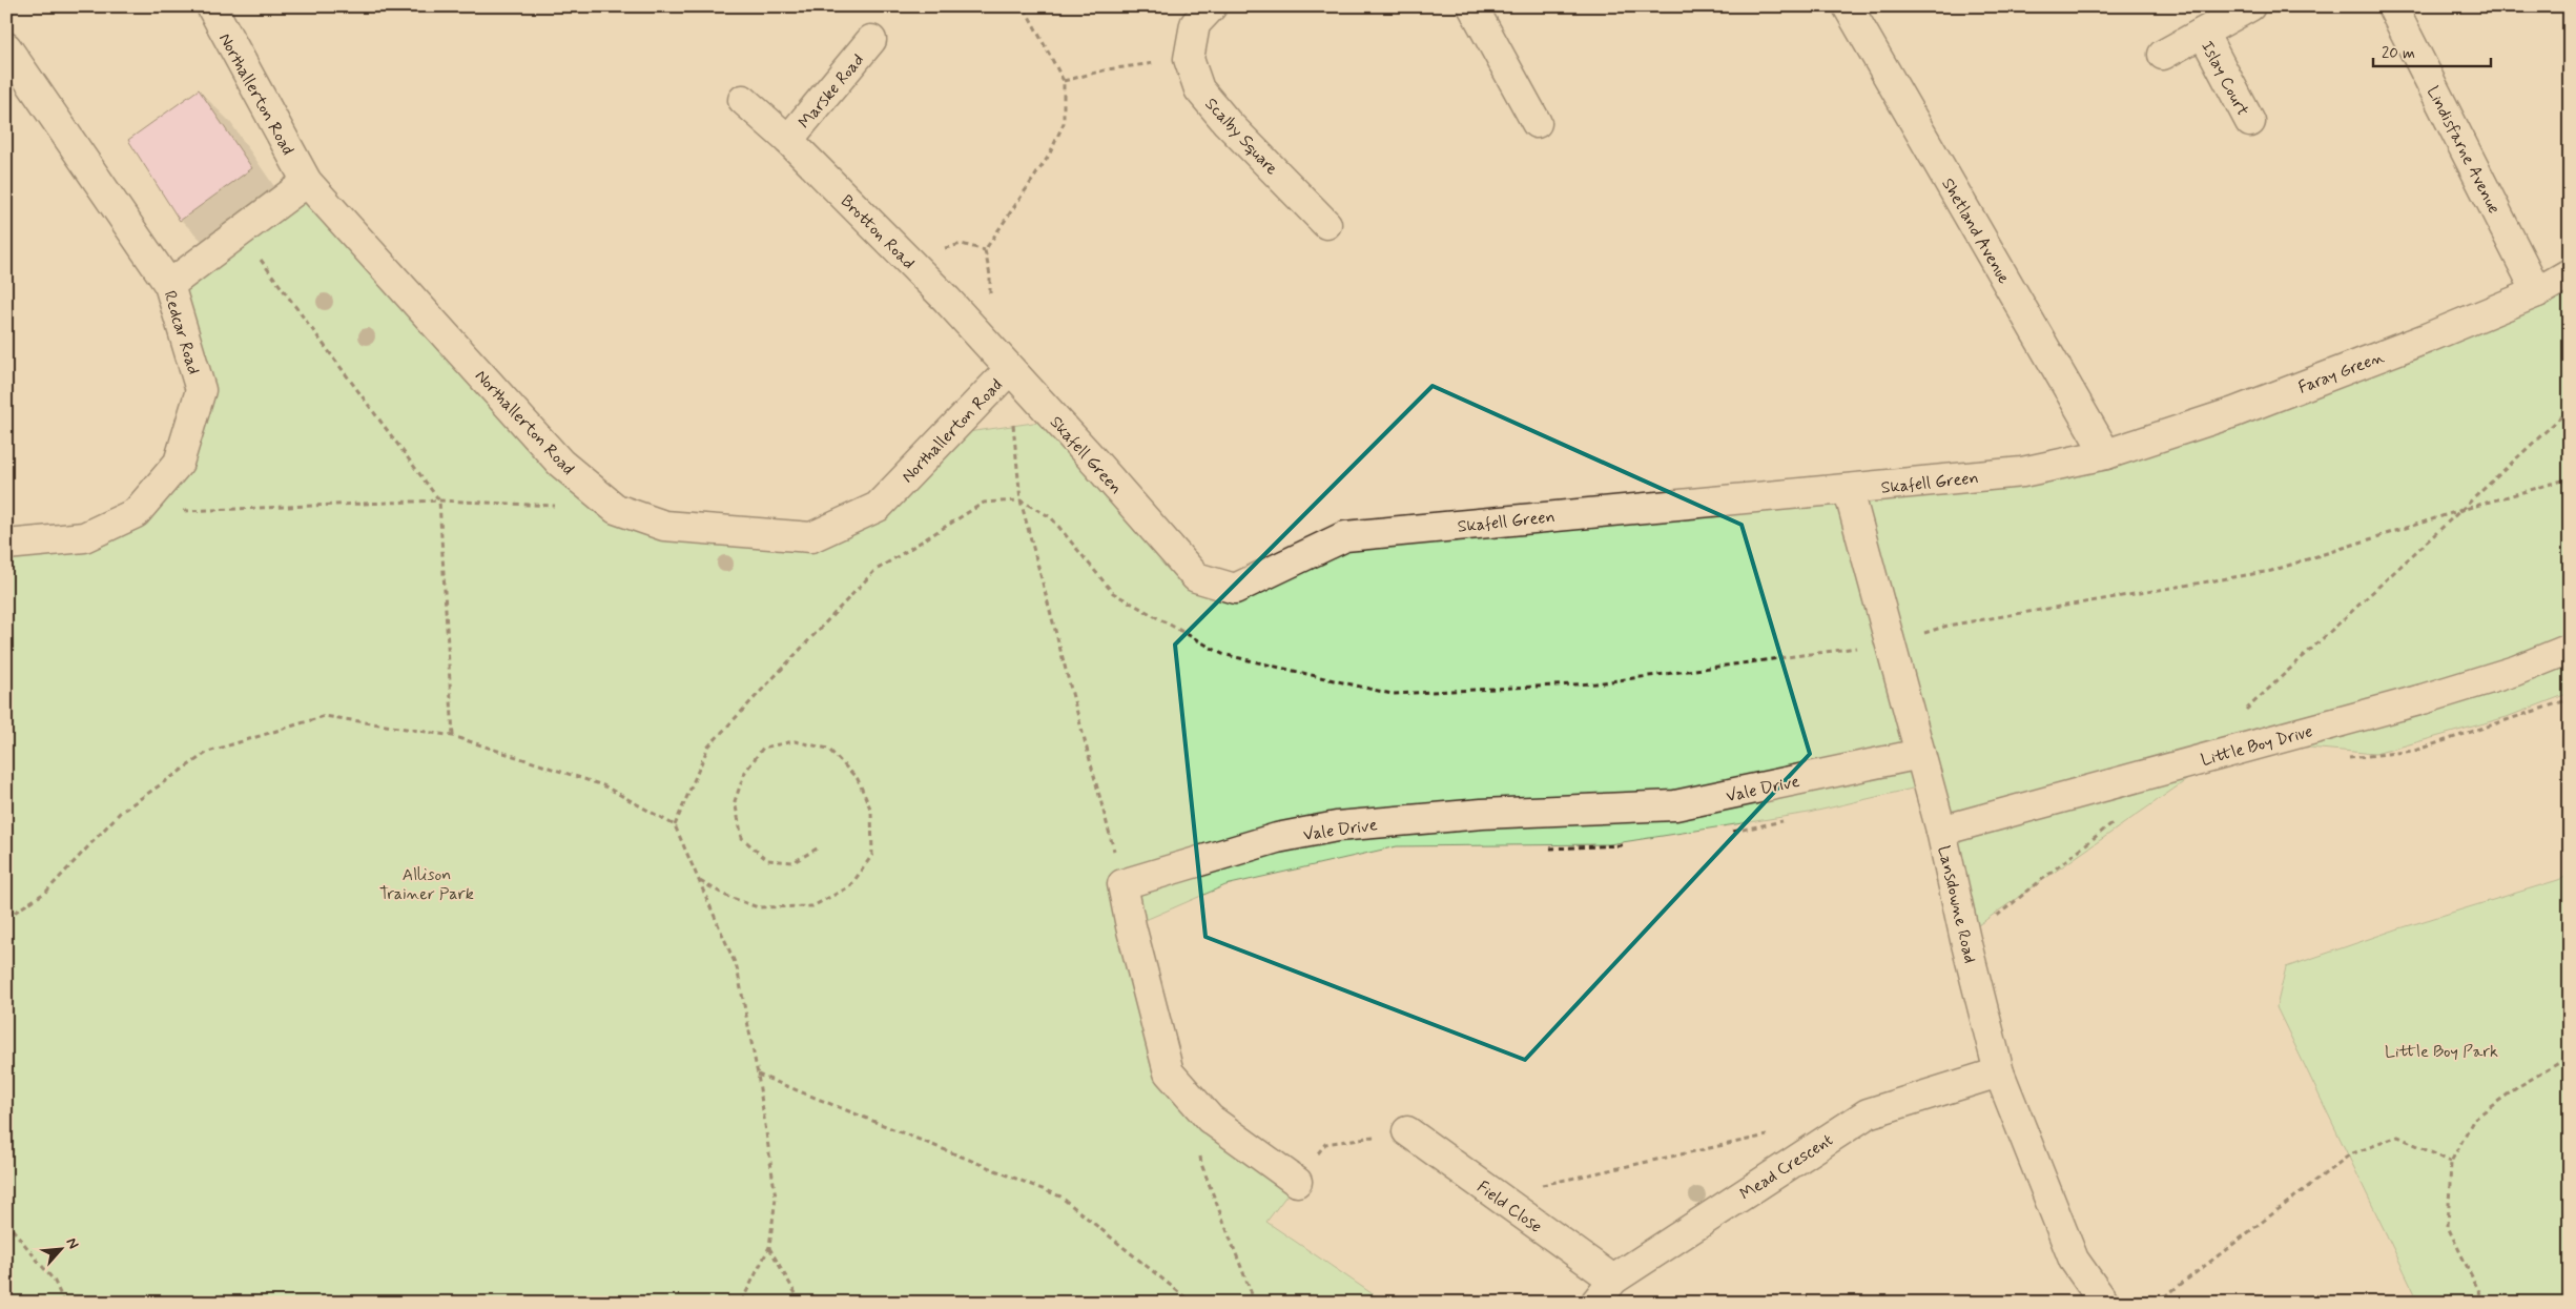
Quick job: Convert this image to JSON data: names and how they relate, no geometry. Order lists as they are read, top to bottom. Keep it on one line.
{"streets":{"street":["Islay Court","Marske Road","Northallerton Road","Scalby Square","Lindisfarne Avenue","Shetland Avenue","Brotton Road","Redcar Road","Faray Green","Skafell Green","Little Boy Drive","Vale Drive","Lansdowne Road","Mead Crescent","Field Close"]},"crossings":[["Marske Road","Brotton Road"],["Northallerton Road","Brotton Road"],["Northallerton Road","Skafell Green"],["Lindisfarne Avenue","Faray Green"],["Shetland Avenue","Faray Green"],["Shetland Avenue","Skafell Green"],["Brotton Road","Skafell Green"],["Faray Green","Skafell Green"],["Skafell Green","Lansdowne Road"],["Little Boy Drive","Lansdowne Road"],["Vale Drive","Lansdowne Road"],["Lansdowne Road","Mead Crescent"],["Mead Crescent","Field Close"]],"parks":["Allison Trainer Park","Little Boy Park"],"scale_bar":"20 m","north":"top right"}
